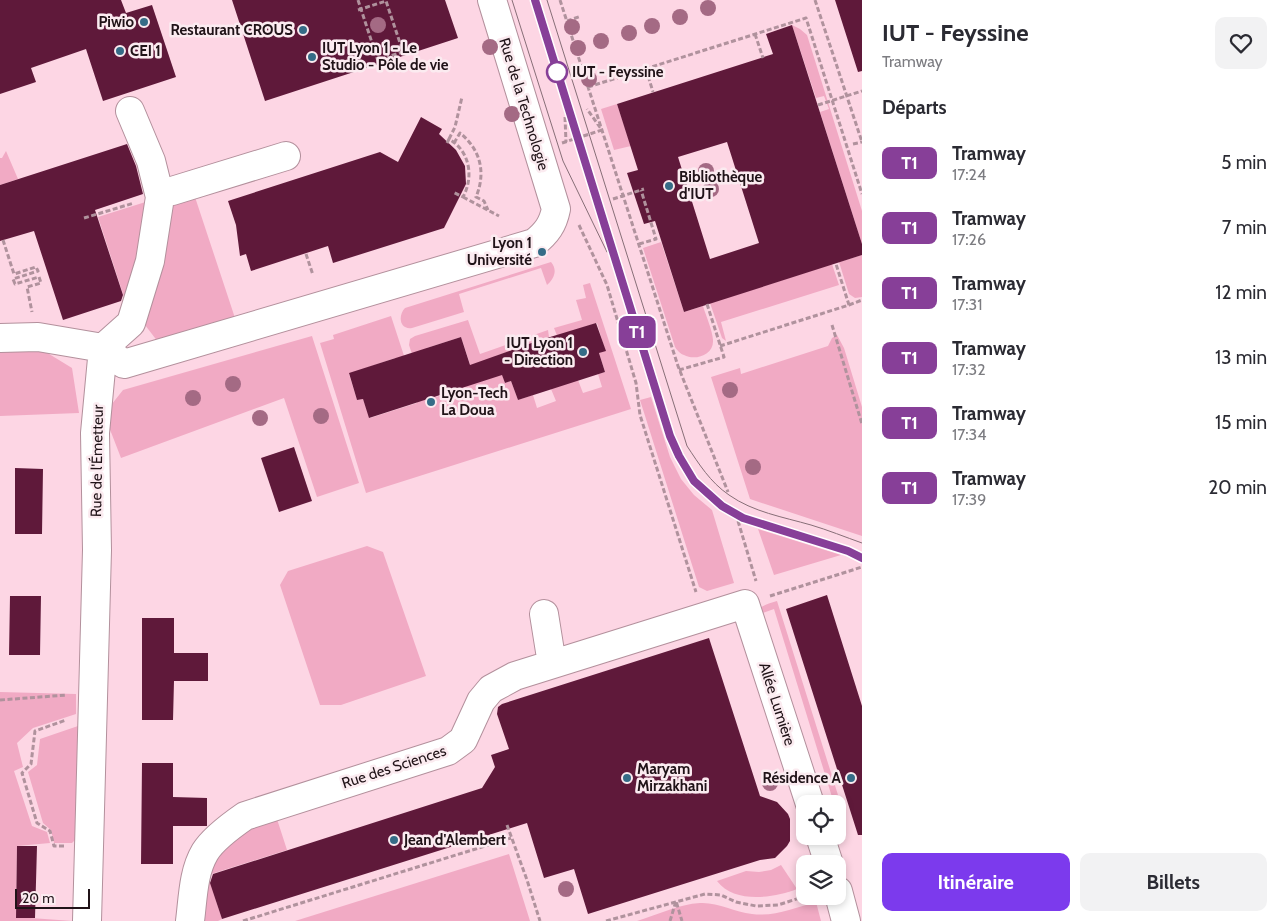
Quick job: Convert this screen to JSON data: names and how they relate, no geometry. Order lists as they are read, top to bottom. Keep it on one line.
{"streets":{"street":["Rue de la Technologie","Rue de l'Émetteur","Allée Lumière","Rue des Sciences"]},"crossings":[["Allée Lumière","Rue des Sciences"]],"places":["Piwio","Restaurant CROUS","CEI 1","IUT Lyon 1 - Le Studio - Pôle de vie","IUT - Feyssine","Bibliothèque d'IUT","Lyon 1 Université","IUT Lyon 1 - Direction","Lyon-Tech La Doua","Maryam Mirzakhani","Résidence A","Jean d'Alembert"],"lines":["tram line T1"],"scale_bar":"20 m","page":{"on_map":"T1","heading":[["IUT - Feyssine","Tramway"],"Départs"],"list":[{"mark":"T1","name":"Tramway","note":"17:24","value":"5 min"},{"mark":"T1","name":"Tramway","note":"17:26","value":"7 min"},{"mark":"T1","name":"Tramway","note":"17:31","value":"12 min"},{"mark":"T1","name":"Tramway","note":"17:32","value":"13 min"},{"mark":"T1","name":"Tramway","note":"17:34","value":"15 min"},{"mark":"T1","name":"Tramway","note":"17:39","value":"20 min"}],"buttons":["Itinéraire","Billets"],"scale":"20 m"}}
